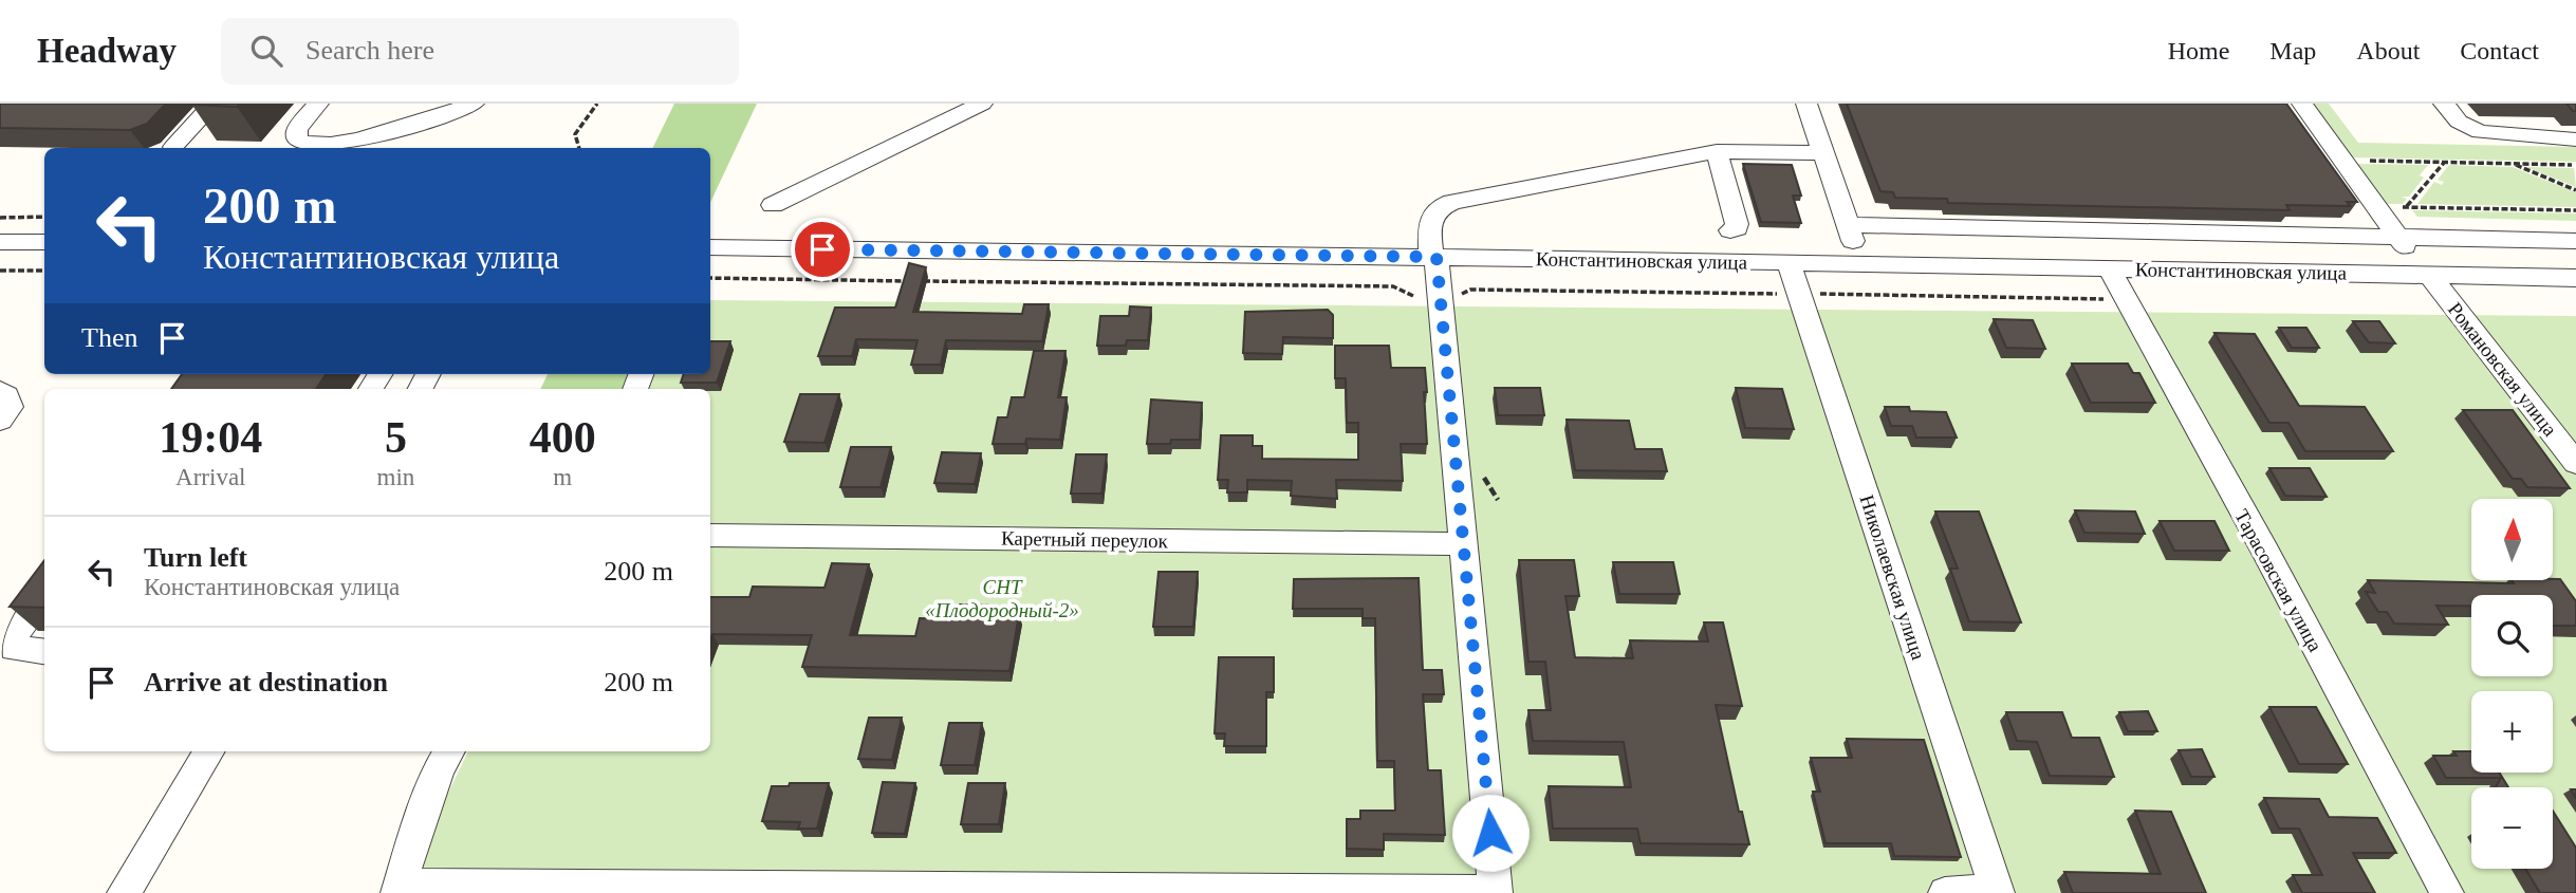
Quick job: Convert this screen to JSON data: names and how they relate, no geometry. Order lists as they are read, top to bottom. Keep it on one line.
{"streets":{"street":["Константиновская улица","Романовская улица","Каретный переулок","Николаевская улица","Тарасовская улица"]},"crossings":[["Константиновская улица","Романовская улица"],["Константиновская улица","Николаевская улица"],["Константиновская улица","Тарасовская улица"]],"parks":["СНТ «Плодородный-2»"],"north":"top","page":{"header":"Headway","search":"Search here","nav":["Home","Map","About","Contact"],"turn":["200 m","Константиновская улица"],"then":"Then","eta":["19:04","Arrival","5","min","400","m"],"map_buttons":["+","−"],"list":[{"name":"Turn left","note":"Константиновская улица","value":"200 m"},{"name":"Arrive at destination","value":"200 m"}]}}
